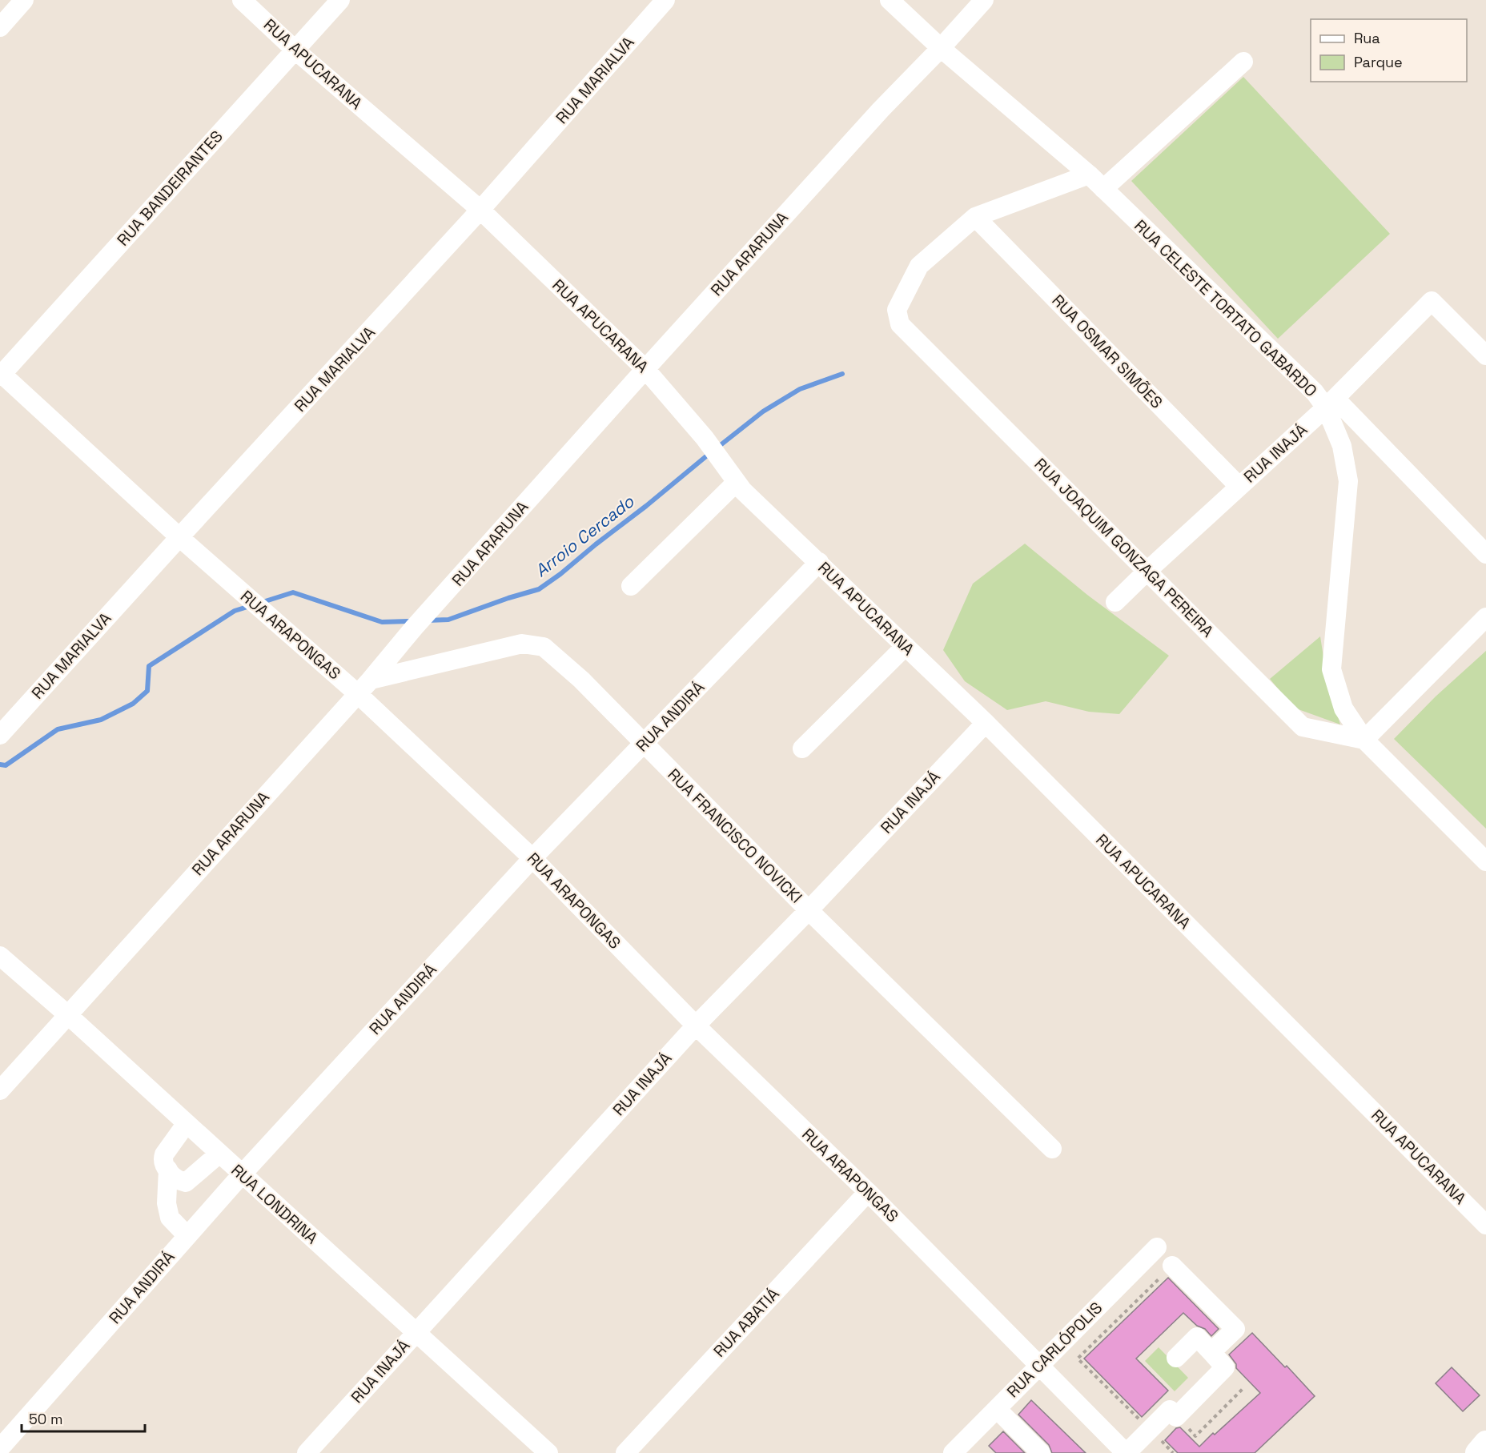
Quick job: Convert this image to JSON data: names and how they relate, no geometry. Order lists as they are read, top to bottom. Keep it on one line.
{"streets":{"street":["RUA APUCARANA","RUA MARIALVA","RUA BANDEIRANTES","RUA ARARUNA","RUA CELESTE TORTATO GABARDO","RUA OSMAR SIMÕES","RUA INAJÁ","RUA JOAQUIM GONZAGA PEREIRA","RUA ARAPONGAS","RUA ANDIRÁ","RUA FRANCISCO NOVICKI","RUA LONDRINA","RUA ABATIÁ","RUA CARLÓPOLIS"]},"crossings":[["RUA APUCARANA","RUA MARIALVA"],["RUA APUCARANA","RUA BANDEIRANTES"],["RUA APUCARANA","RUA ARARUNA"],["RUA APUCARANA","RUA INAJÁ"],["RUA APUCARANA","RUA ANDIRÁ"],["RUA MARIALVA","RUA ARAPONGAS"],["RUA BANDEIRANTES","RUA ARAPONGAS"],["RUA ARARUNA","RUA CELESTE TORTATO GABARDO"],["RUA ARARUNA","RUA ARAPONGAS"],["RUA ARARUNA","RUA FRANCISCO NOVICKI"],["RUA ARARUNA","RUA LONDRINA"],["RUA CELESTE TORTATO GABARDO","RUA INAJÁ"],["RUA CELESTE TORTATO GABARDO","RUA JOAQUIM GONZAGA PEREIRA"],["RUA OSMAR SIMÕES","RUA INAJÁ"],["RUA OSMAR SIMÕES","RUA JOAQUIM GONZAGA PEREIRA"],["RUA INAJÁ","RUA JOAQUIM GONZAGA PEREIRA"],["RUA INAJÁ","RUA ARAPONGAS"],["RUA INAJÁ","RUA FRANCISCO NOVICKI"],["RUA INAJÁ","RUA LONDRINA"],["RUA ARAPONGAS","RUA ANDIRÁ"],["RUA ARAPONGAS","RUA ABATIÁ"],["RUA ARAPONGAS","RUA CARLÓPOLIS"],["RUA ANDIRÁ","RUA FRANCISCO NOVICKI"],["RUA ANDIRÁ","RUA LONDRINA"]],"water":["Arroio Cercado"],"legend":["Rua","Parque"],"scale_bar":"50 m"}
